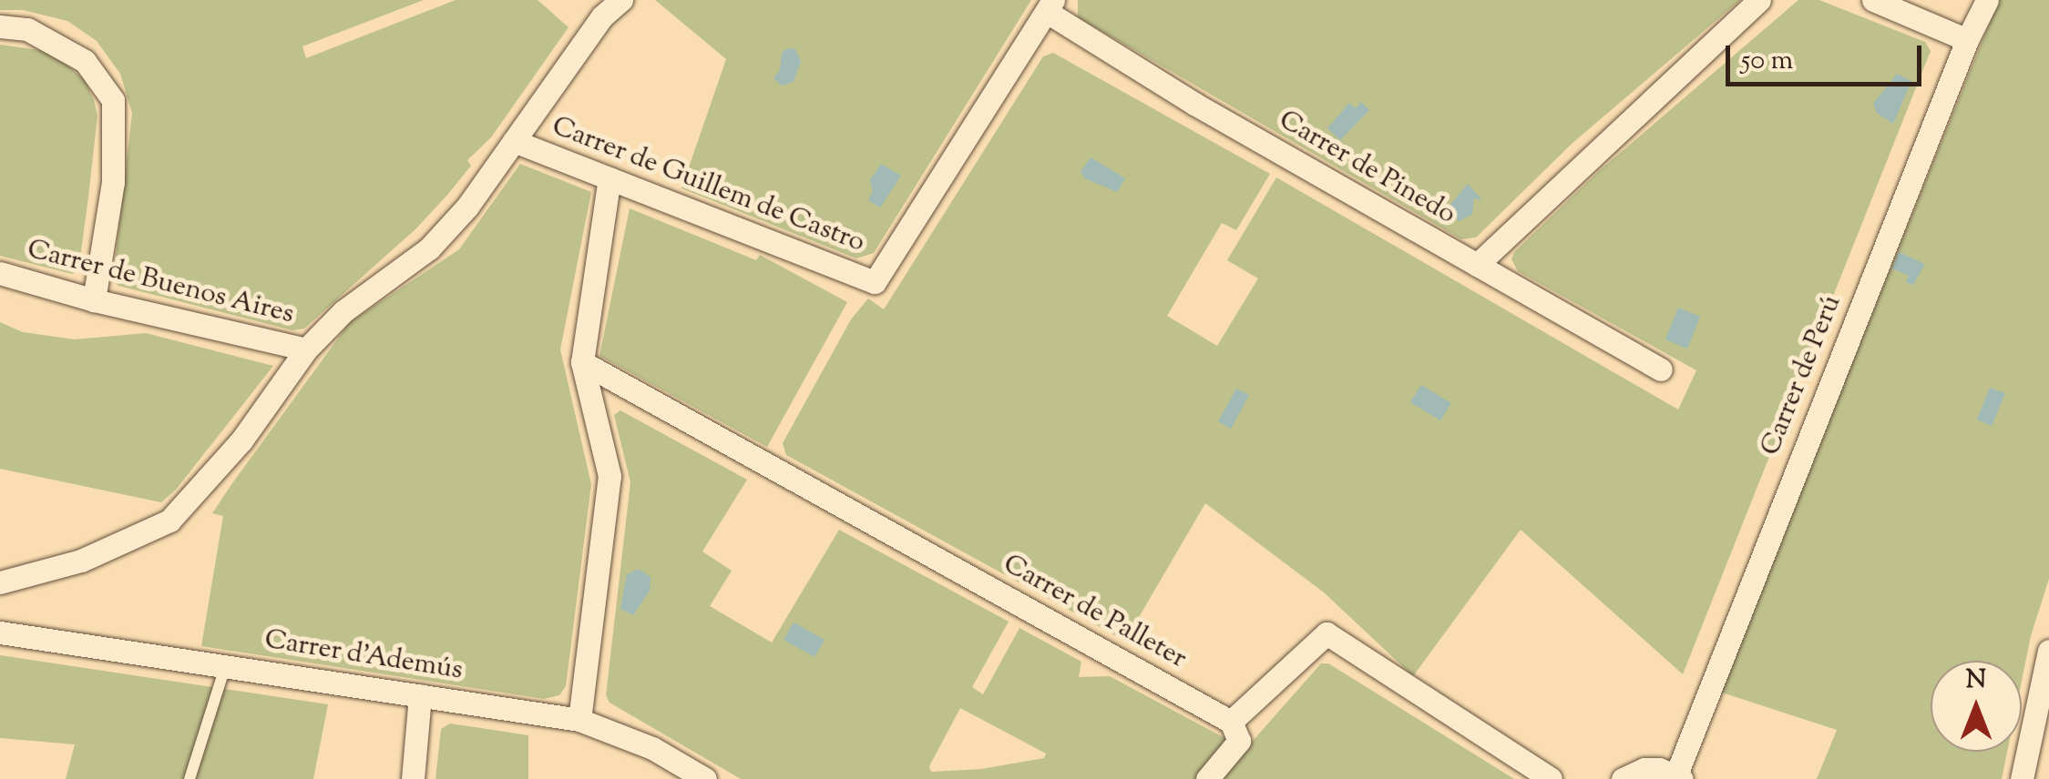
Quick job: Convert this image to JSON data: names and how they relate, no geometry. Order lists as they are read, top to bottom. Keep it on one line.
{"streets":{"street":["Carrer de Pinedo","Carrer de Guillem de Castro","Carrer de Buenos Aires","Carrer de Perú","Carrer de Palleter","Carrer d'Ademús"]},"crossings":[["Carrer de Pinedo","Carrer de Guillem de Castro"]],"scale_bar":"50 m","north":"top"}
